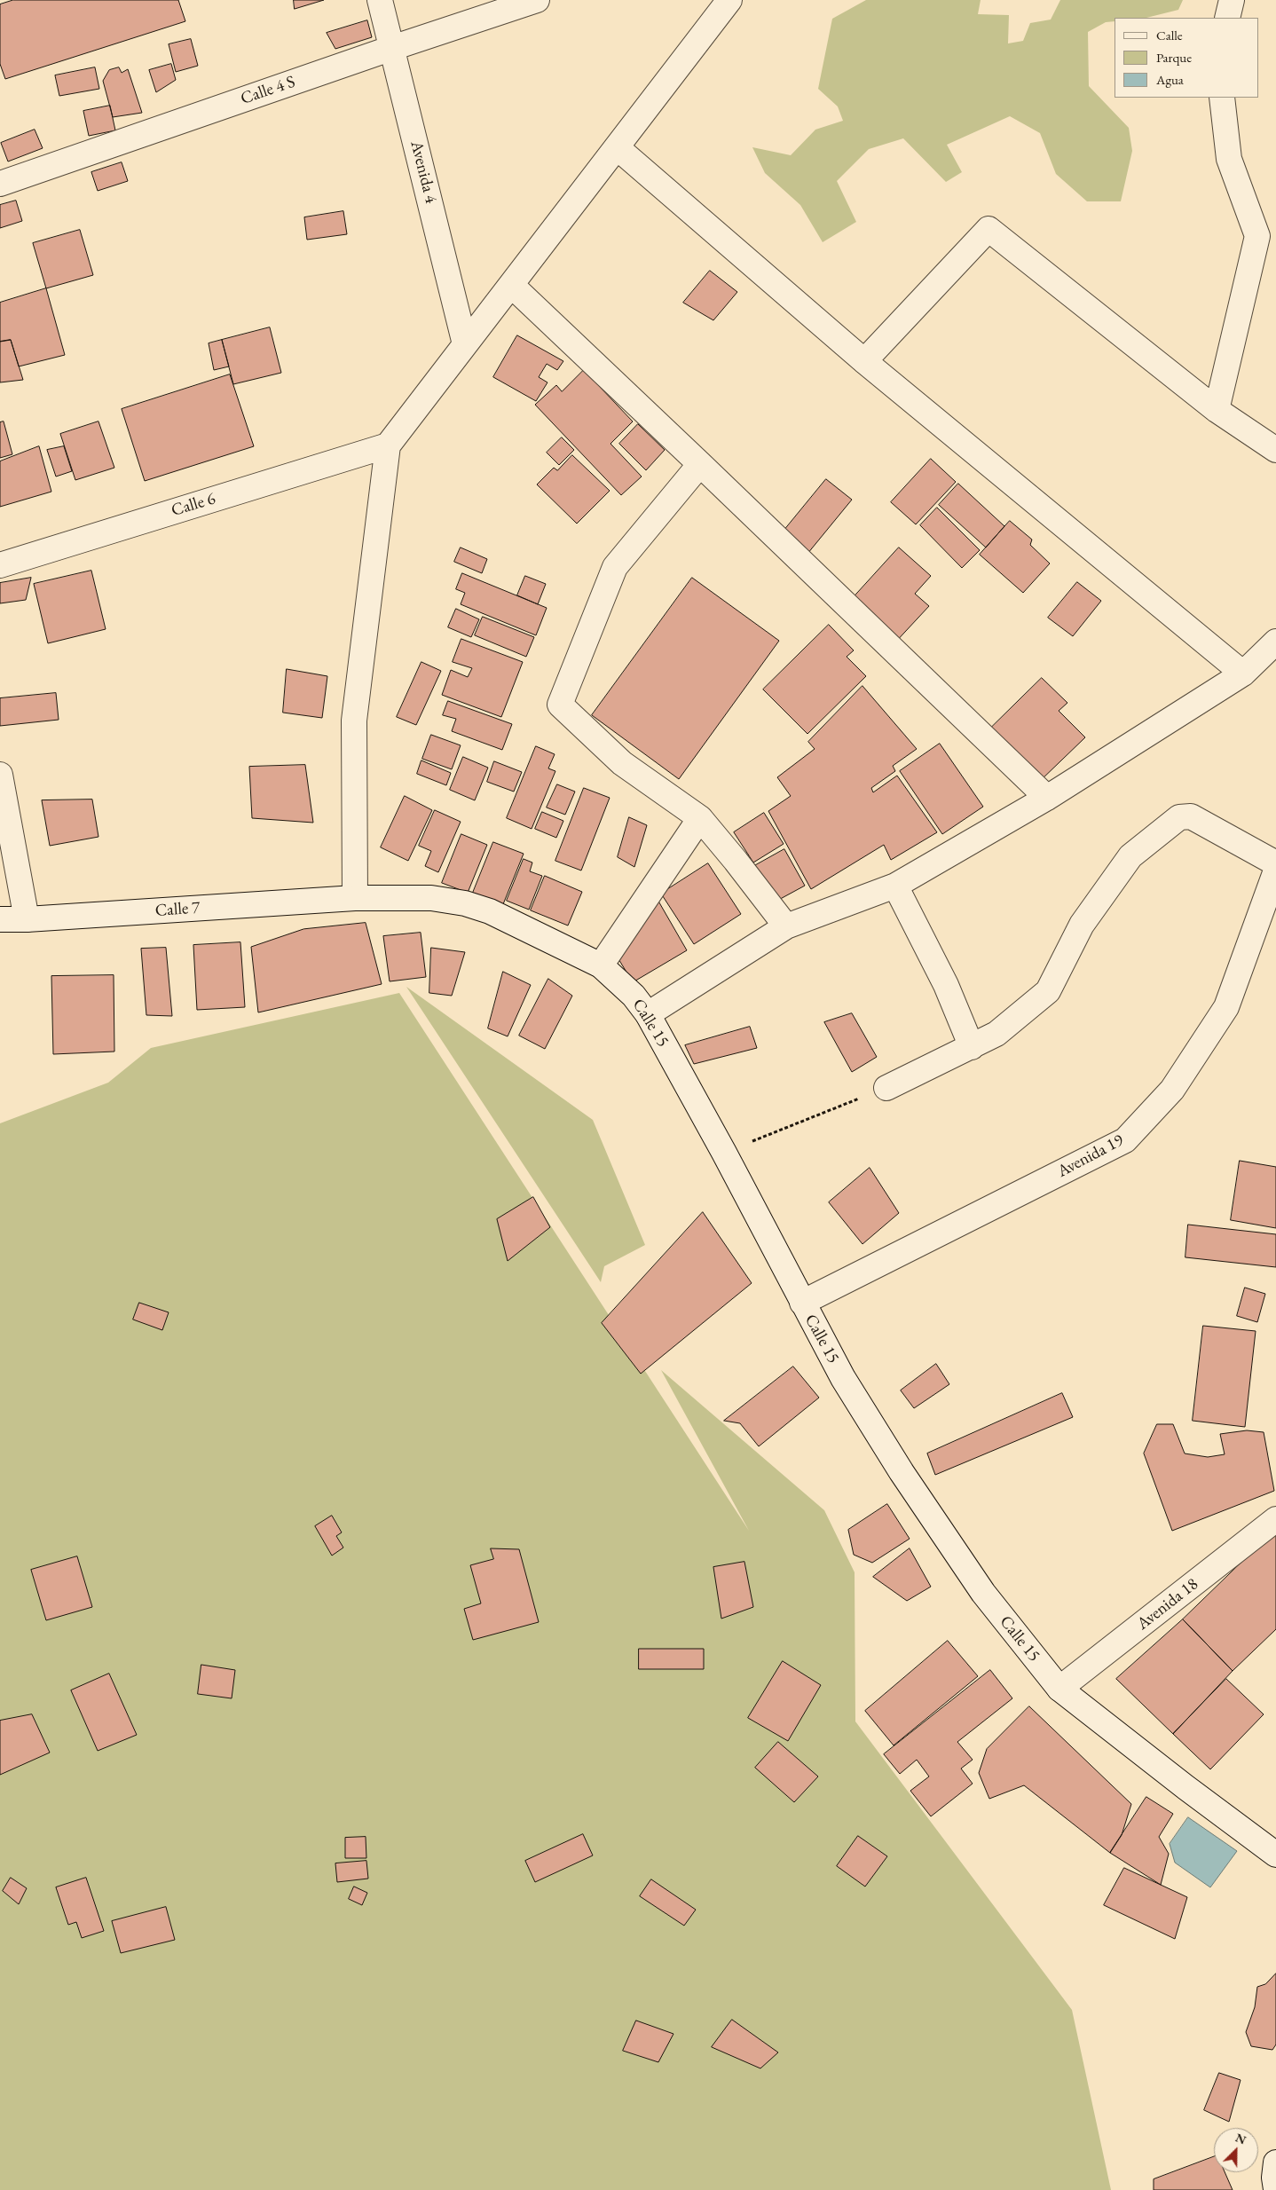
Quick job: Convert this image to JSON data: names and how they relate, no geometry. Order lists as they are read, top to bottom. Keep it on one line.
{"streets":{"street":["Calle 4 S","Avenida 4","Calle 6","Calle 7","Calle 15","Avenida 19","Avenida 18"]},"crossings":[["Calle 4 S","Avenida 4"],["Calle 7","Calle 15"],["Calle 15","Avenida 19"],["Calle 15","Avenida 18"]],"legend":["Calle","Parque","Agua"],"north":"top right"}
